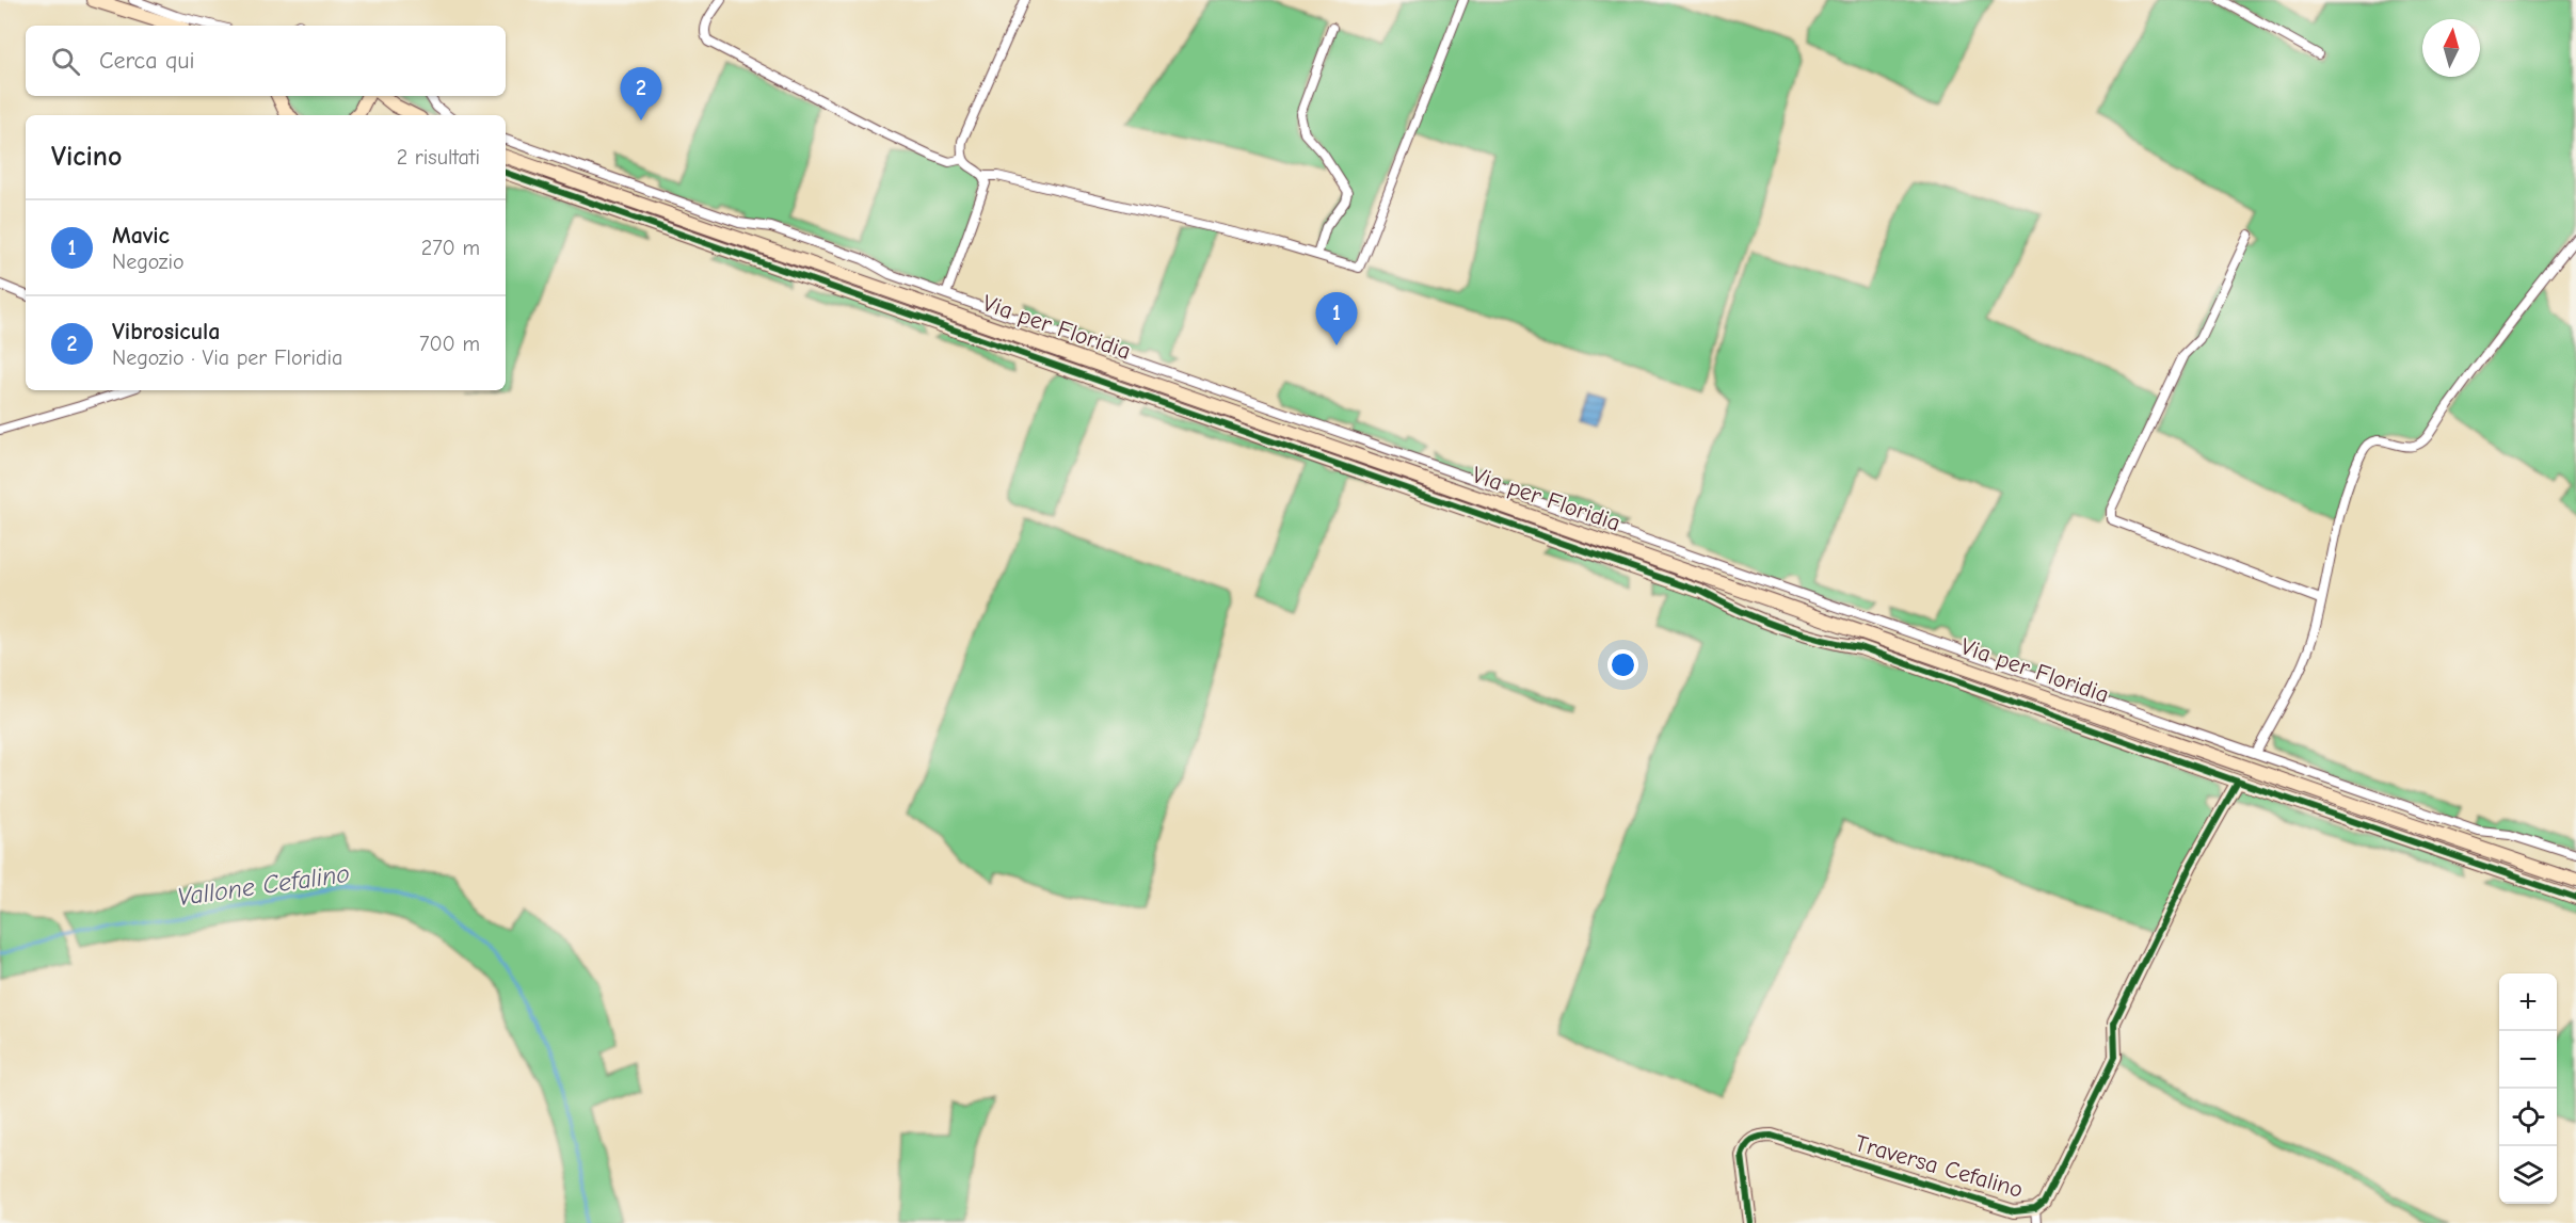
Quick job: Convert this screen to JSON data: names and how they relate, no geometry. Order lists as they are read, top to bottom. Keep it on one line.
{"streets":{"street":["Via per Floridia","Traversa Cefalino"]},"water":["Vallone Cefalino"],"north":"top","page":{"search":"Cerca qui","pins":["2","1"],"heading":["Vicino","2 risultati"],"list":[{"mark":"1","name":"Mavic","note":"Negozio","value":"270 m"},{"mark":"2","name":"Vibrosicula","note":"Negozio · Via per Floridia","value":"700 m"}],"map_buttons":["+","−"]}}
